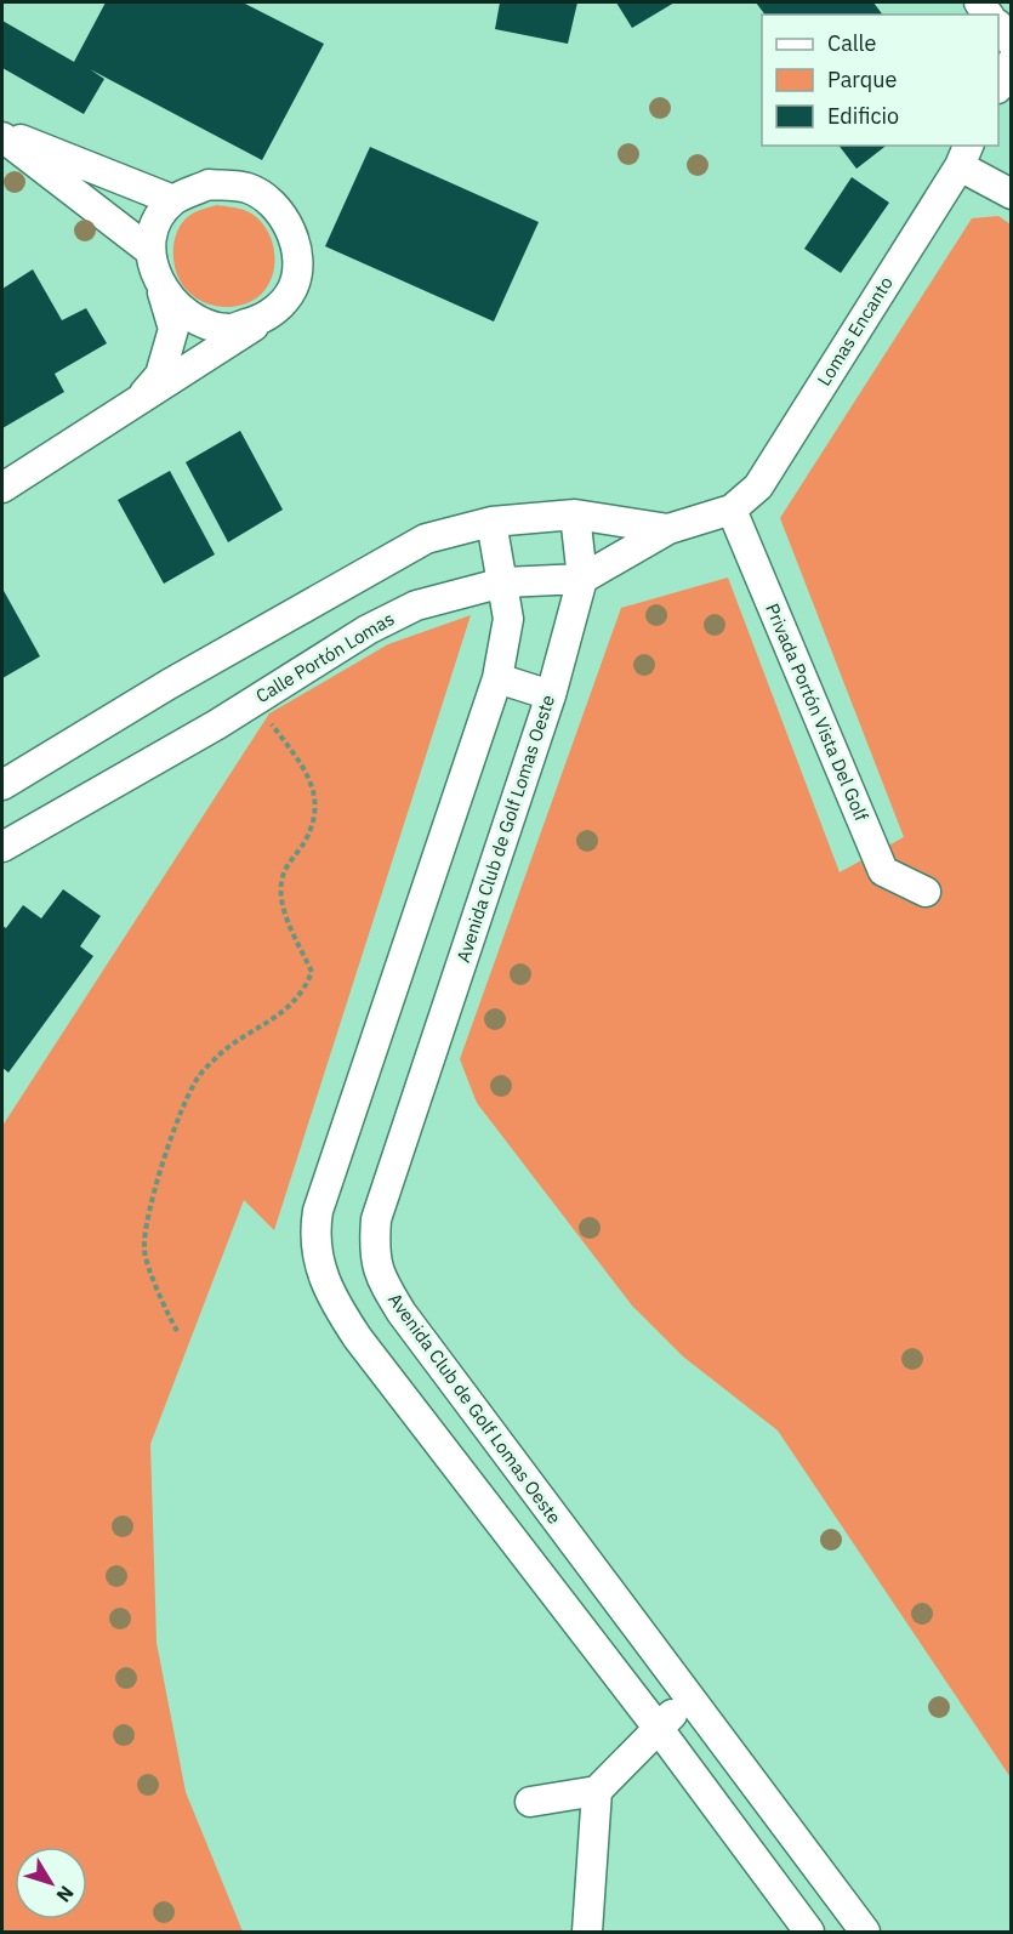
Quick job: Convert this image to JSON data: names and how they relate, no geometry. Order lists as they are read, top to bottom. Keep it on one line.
{"streets":{"street":["Lomas Encanto","Calle Portón Lomas","Privada Portón Vista Del Golf","Avenida Club de Golf Lomas Oeste"]},"crossings":[["Lomas Encanto","Calle Portón Lomas"],["Lomas Encanto","Privada Portón Vista Del Golf"],["Calle Portón Lomas","Privada Portón Vista Del Golf"],["Calle Portón Lomas","Avenida Club de Golf Lomas Oeste"]],"legend":["Calle","Parque","Edificio"],"north":"bottom right"}
